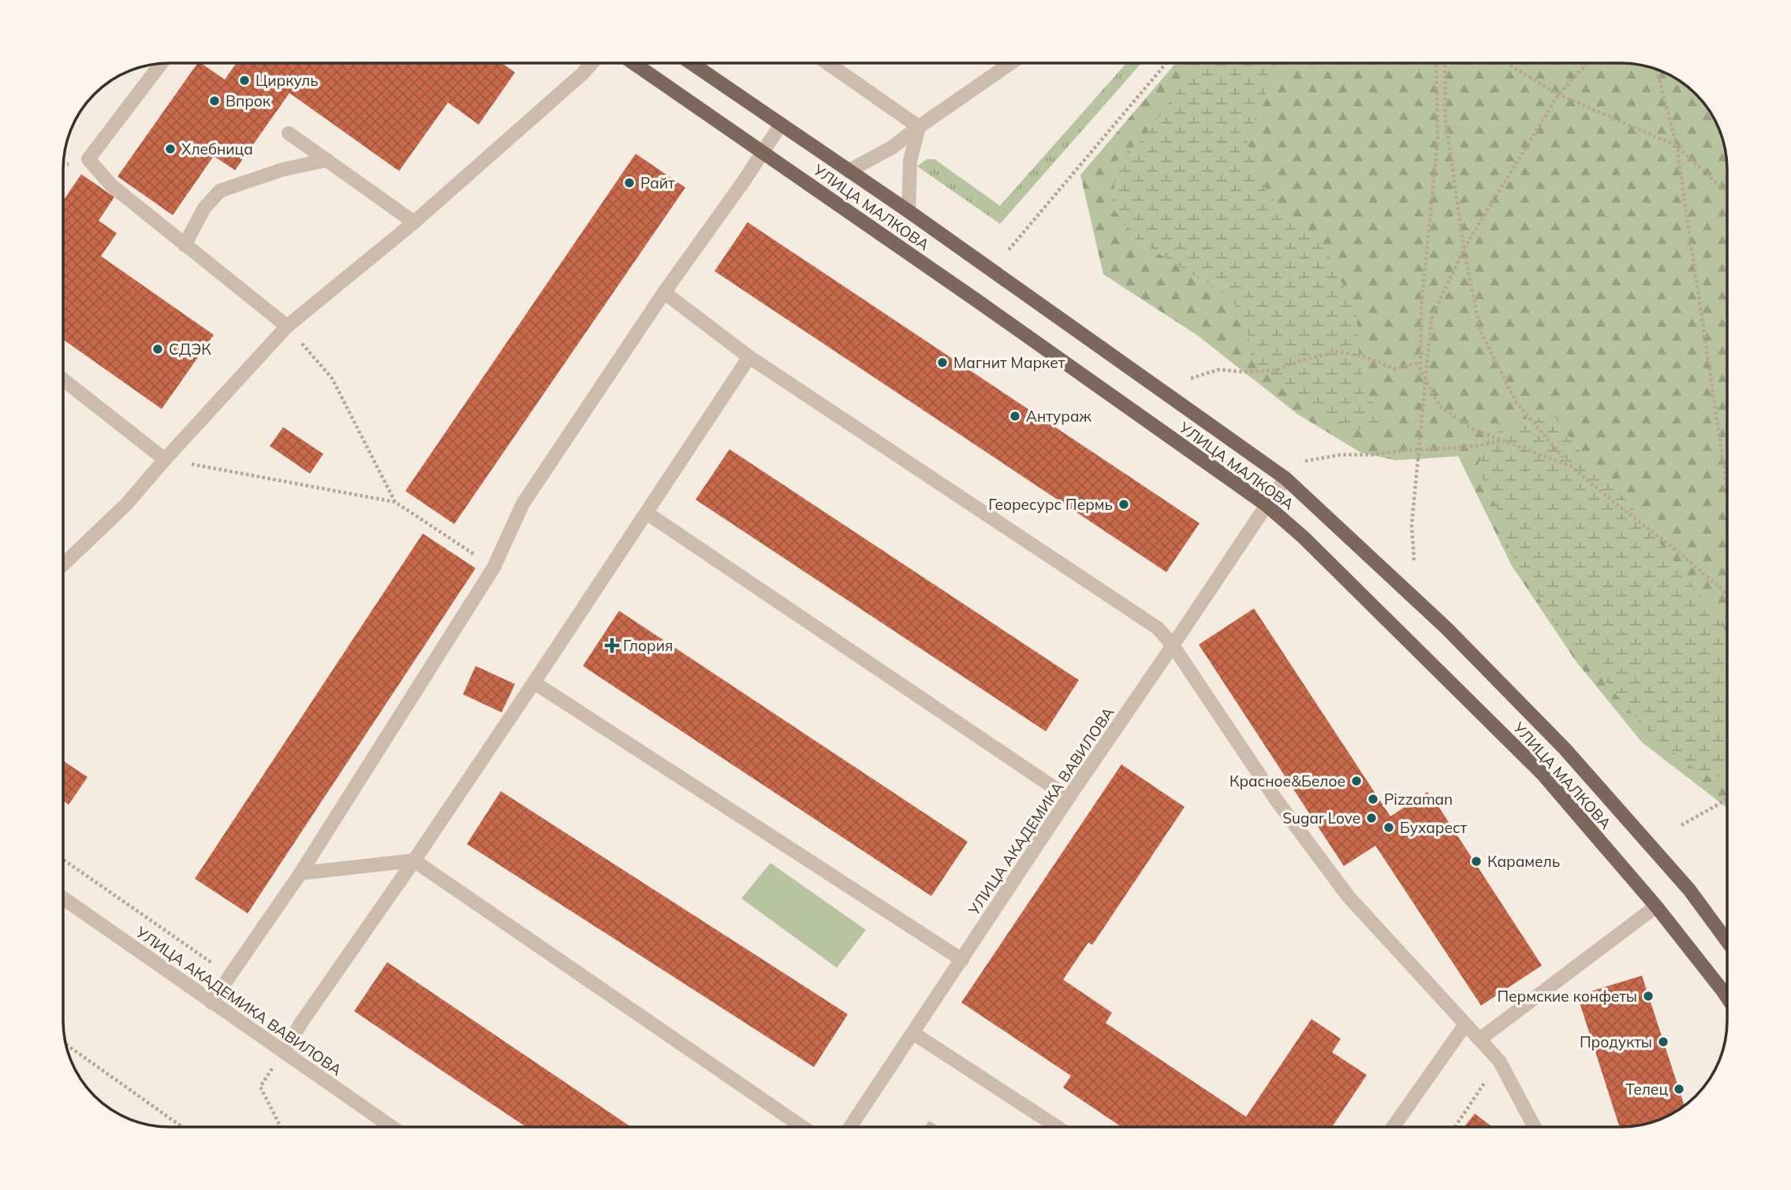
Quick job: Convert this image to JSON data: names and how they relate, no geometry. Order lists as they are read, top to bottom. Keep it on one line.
{"streets":{"main road":["УЛИЦА МАЛКОВА"],"street":["УЛИЦА АКАДЕМИКА ВАВИЛОВА"]},"crossings":[["УЛИЦА МАЛКОВА","УЛИЦА АКАДЕМИКА ВАВИЛОВА"]],"places":{"other":["Циркуль","Впрок","Хлeбница","Райт","СДЭК","Магнит Маркет","Антураж","Георесурс Пермь","Красное&Белое","Pizzaman","Sugar Love","Бухарест","Карамель","Пермские конфеты","Продукты","Телец"],"health":["Глория"]}}
